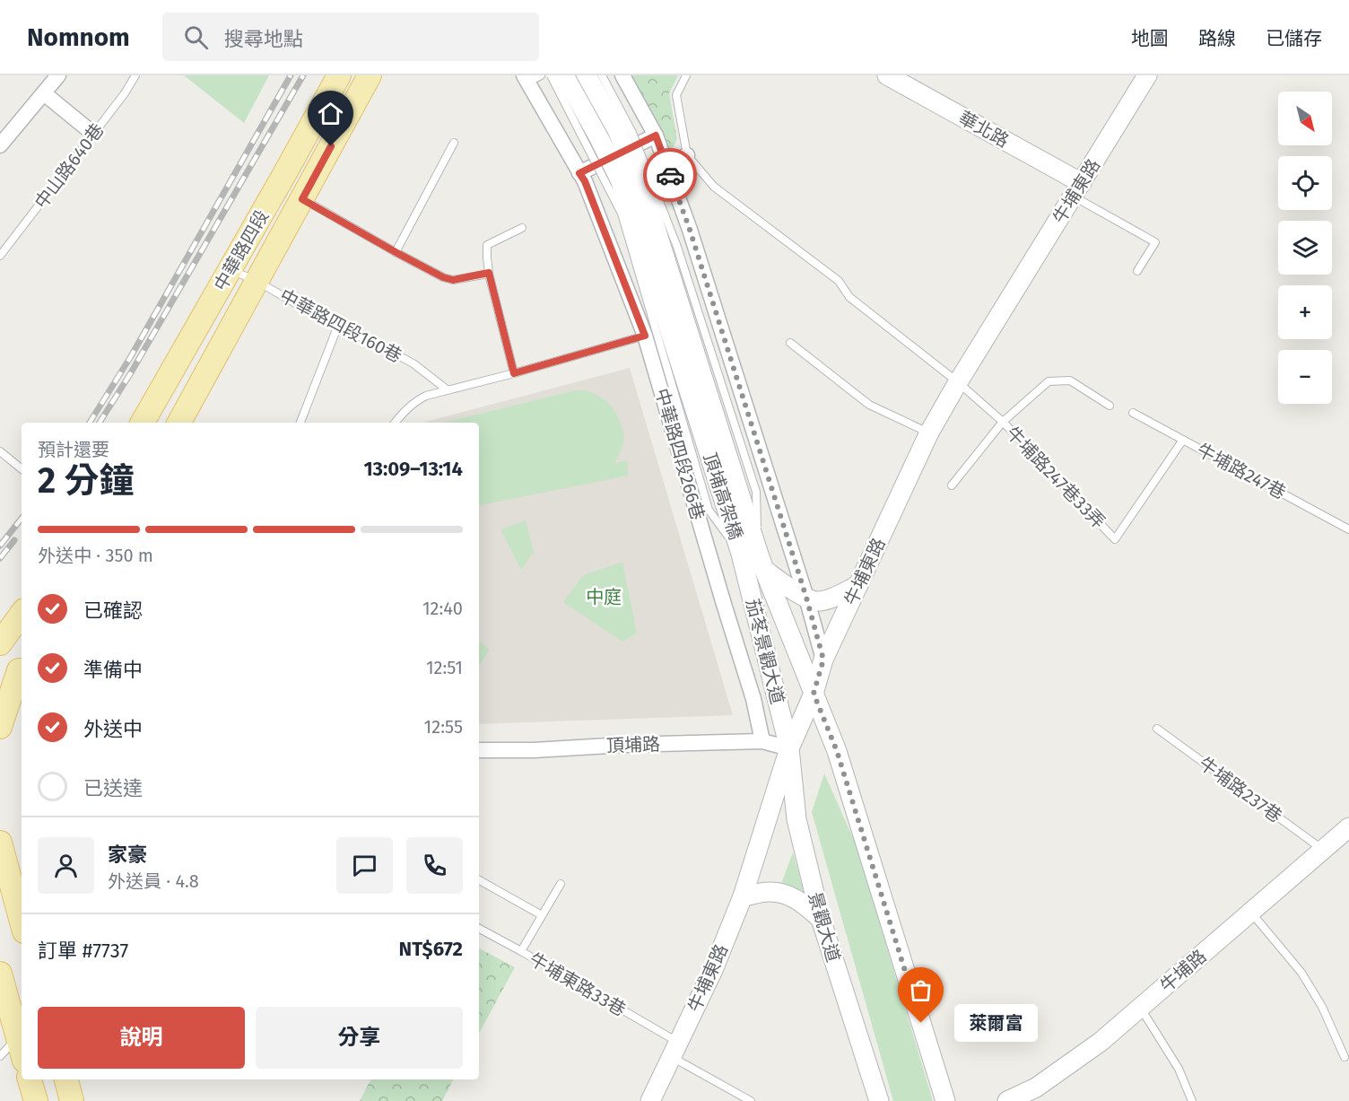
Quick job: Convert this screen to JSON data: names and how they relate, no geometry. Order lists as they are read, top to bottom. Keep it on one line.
{"streets":{"main road":["中華路四段"],"street":["華北路","牛埔東路","中華路四段266巷","頂埔高架橋","茄苳景觀大道","頂埔路","景觀大道","牛埔路"],"lane":["中山路640巷","中華路四段160巷","牛埔路247巷","牛埔路247巷33弄","牛埔路237巷","牛埔東路33巷"]},"crossings":[["華北路","牛埔東路"],["牛埔東路","茄苳景觀大道"],["牛埔東路","頂埔路"],["牛埔東路","景觀大道"],["牛埔東路","牛埔東路33巷"],["中華路四段","中華路四段160巷"],["中華路四段266巷","頂埔路"],["牛埔路247巷","牛埔路247巷33弄"],["頂埔高架橋","茄苳景觀大道"],["茄苳景觀大道","頂埔路"],["茄苳景觀大道","景觀大道"],["頂埔路","景觀大道"],["牛埔路237巷","牛埔路"]],"parks":["中庭"],"places":["萊爾富"],"north":"bottom right","page":{"header":"Nomnom","search":"搜尋地點","nav":["地圖","路線","已儲存"],"map_buttons":["+","−"],"heading":["2 分鐘","預計還要","13:09–13:14"],"panel":["家豪","外送員 · 4.8","訂單 #7737","NT$672"],"bar":"外送中 · 350 m","list":[["已確認","12:40"],["準備中","12:51"],["外送中","12:55"],"已送達"],"buttons":["說明","分享"],"bubble":"萊爾富"}}
